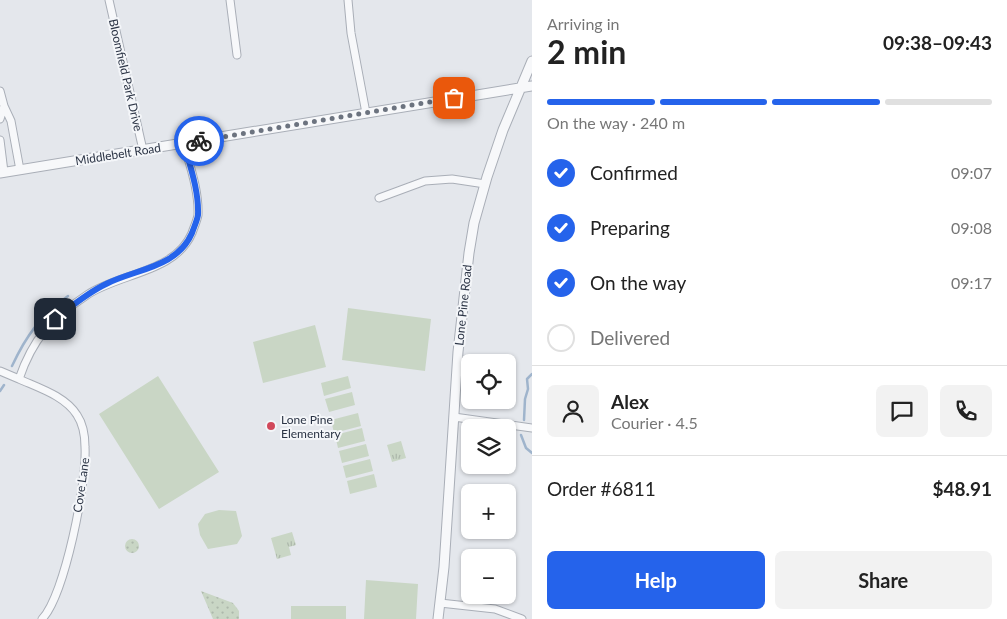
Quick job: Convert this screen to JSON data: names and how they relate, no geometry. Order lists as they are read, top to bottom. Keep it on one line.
{"streets":{"street":["Bloomfield Park Drive","Middlebelt Road","Lone Pine Road","Cove Lane"]},"crossings":[["Bloomfield Park Drive","Middlebelt Road"],["Middlebelt Road","Lone Pine Road"]],"places":["Lone Pine Elementary"],"page":{"heading":["2 min","Arriving in","09:38–09:43"],"panel":["Alex","Courier · 4.5","Order #6811","$48.91"],"bar":"On the way · 240 m","list":[["Confirmed","09:07"],["Preparing","09:08"],["On the way","09:17"],"Delivered"],"map_buttons":["+","−"],"buttons":["Help","Share"]}}
